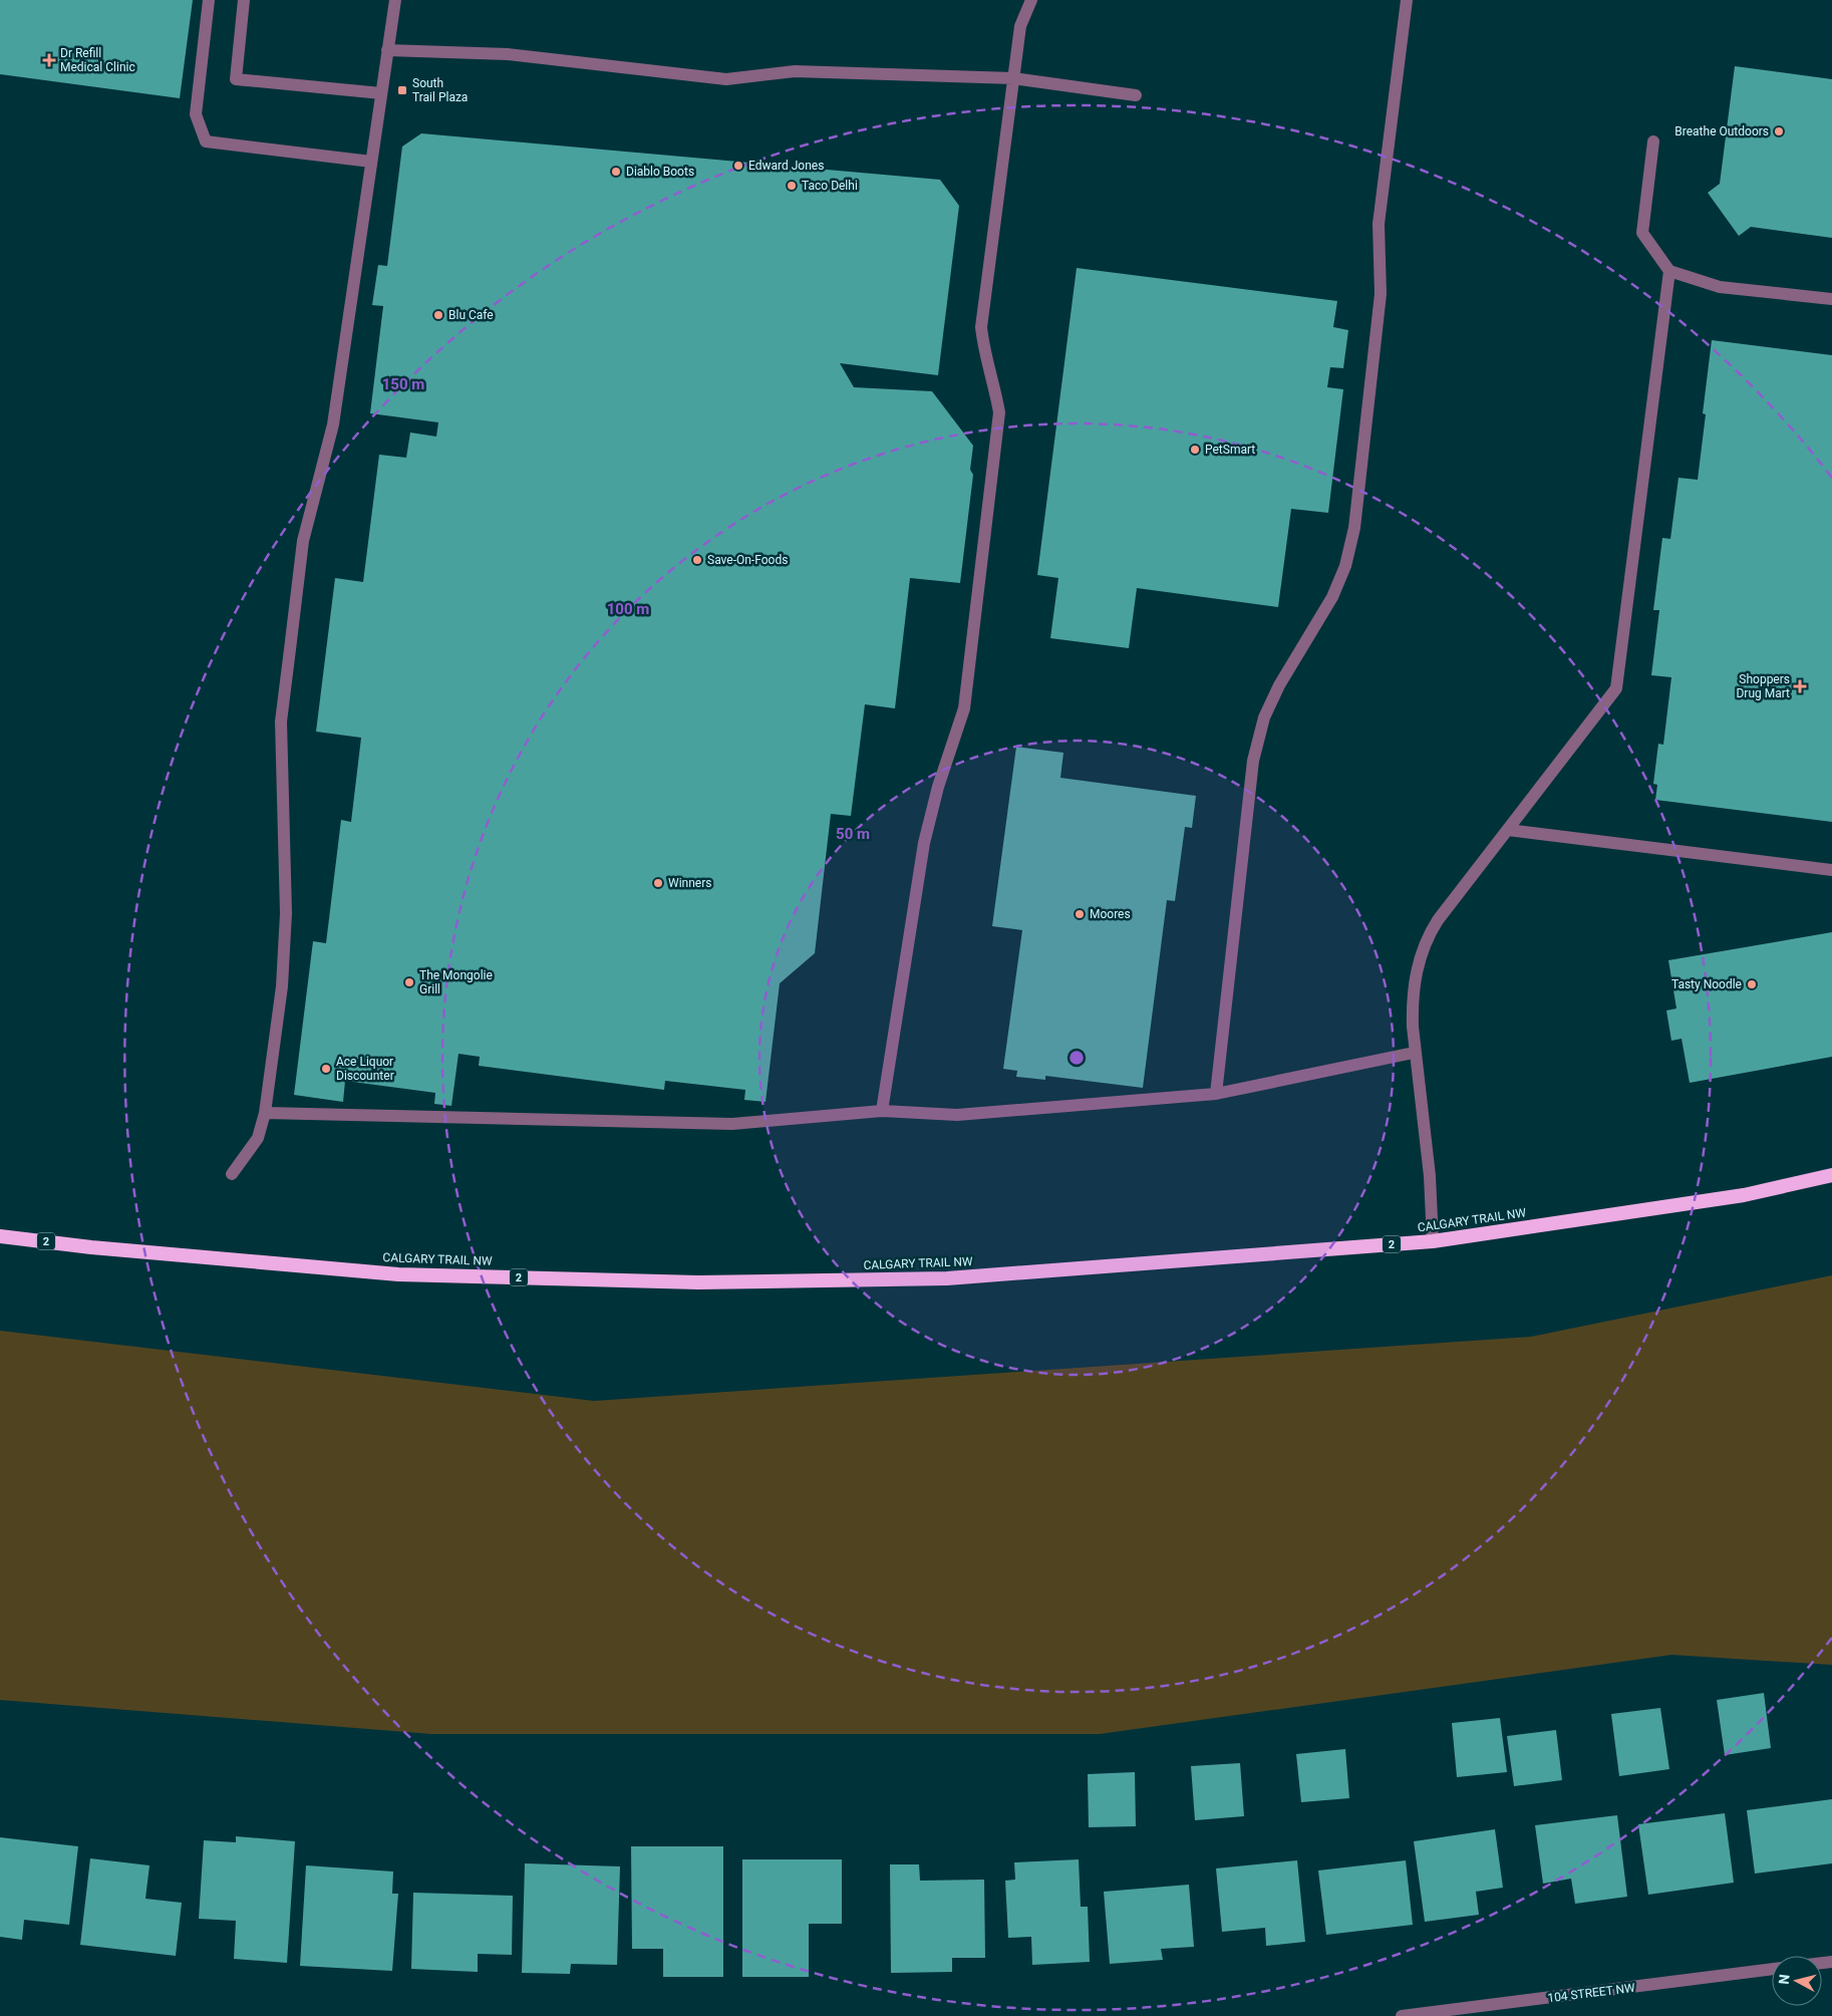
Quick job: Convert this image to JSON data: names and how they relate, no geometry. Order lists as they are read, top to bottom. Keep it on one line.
{"streets":{"highway":["CALGARY TRAIL NW","2"],"street":["104 STREET NW"]},"places":{"health":["Dr Refill Medical Clinic","Shoppers Drug Mart"],"transit":["South Trail Plaza"],"other":["Breathe Outdoors","Edward Jones","Diablo Boots","Taco Delhi","Blu Cafe","PetSmart","Save-On-Foods","Winners","Moores","The Mongolie Grill","Tasty Noodle","Ace Liquor Discounter"]},"north":"left","rings":["150 m","100 m","50 m"]}
